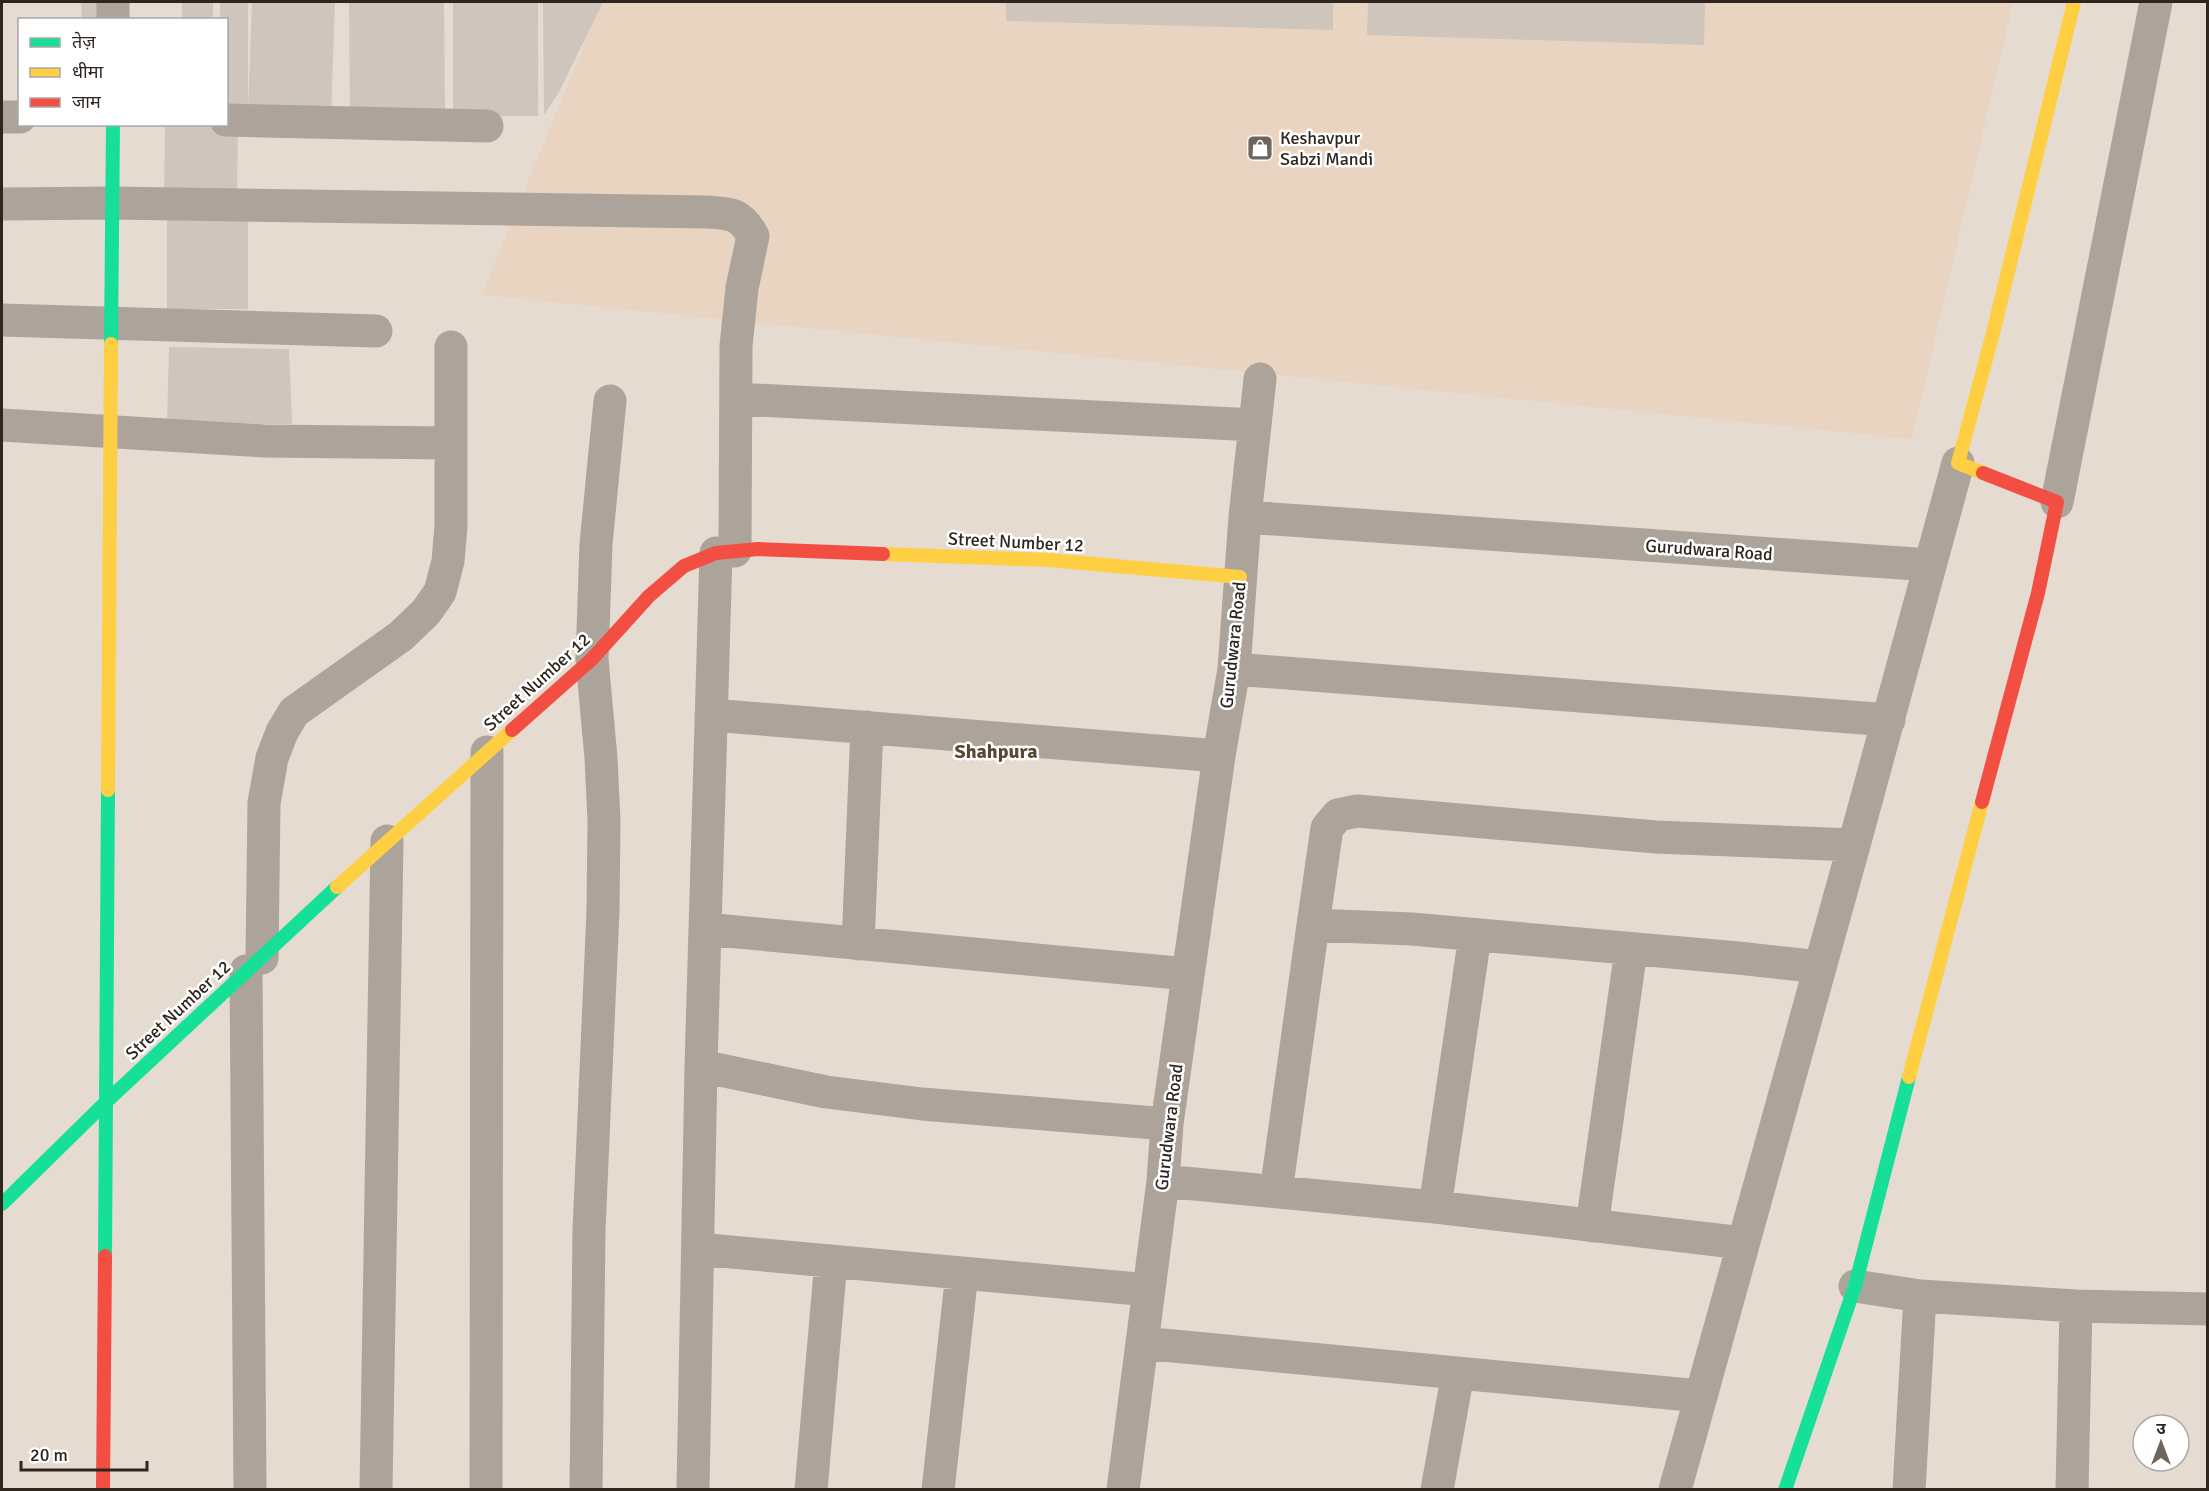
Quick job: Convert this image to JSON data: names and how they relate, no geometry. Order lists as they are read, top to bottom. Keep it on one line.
{"streets":{"street":["Street Number 12","Gurudwara Road"]},"crossings":[["Street Number 12","Gurudwara Road"]],"districts":["Shahpura"],"places":{"shop":["Keshavpur Sabzi Mandi"]},"legend":["तेज़","धीमा","जाम"],"scale_bar":"20 m","north":"top"}
